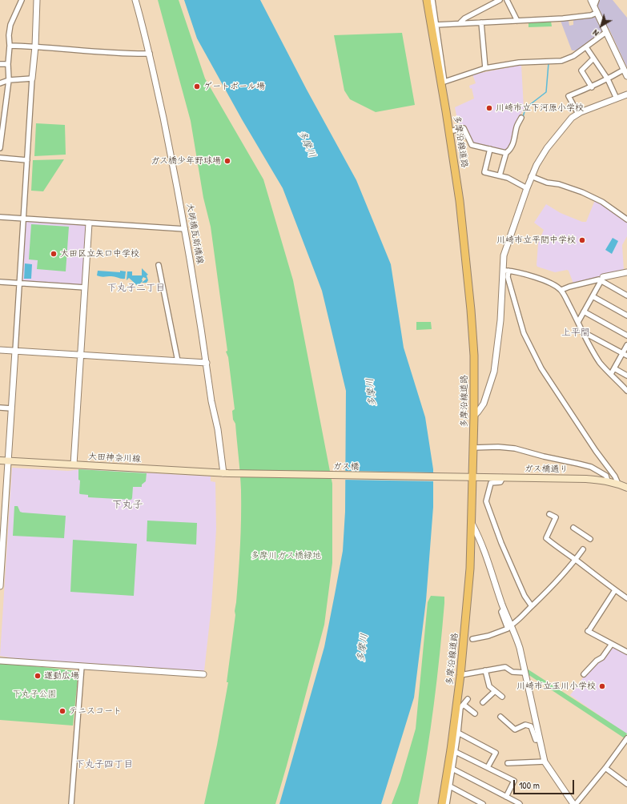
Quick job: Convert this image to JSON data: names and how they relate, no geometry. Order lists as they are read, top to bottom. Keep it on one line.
{"streets":{"main road":["多摩沿線道路","大田神奈川線","ガス橋","ガス橋通り"],"street":["大師橋瓦斯橋線"]},"crossings":[["多摩沿線道路","ガス橋通り"],["大師橋瓦斯橋線","大田神奈川線"],["大師橋瓦斯橋線","ガス橋"],["大田神奈川線","ガス橋"],["ガス橋","ガス橋通り"]],"districts":["下丸子二丁目","上平間","下丸子","下丸子四丁目"],"water":["多摩川"],"parks":["多摩川ガス橋緑地","下丸子公園"],"places":["ゲートボール場","川崎市立下河原小学校","ガス橋少年野球場","川崎市立平間中学校","大田区立矢口中学校","運動広場","川崎市立玉川小学校","テニスコート"],"scale_bar":"100 m","north":"bottom left"}
